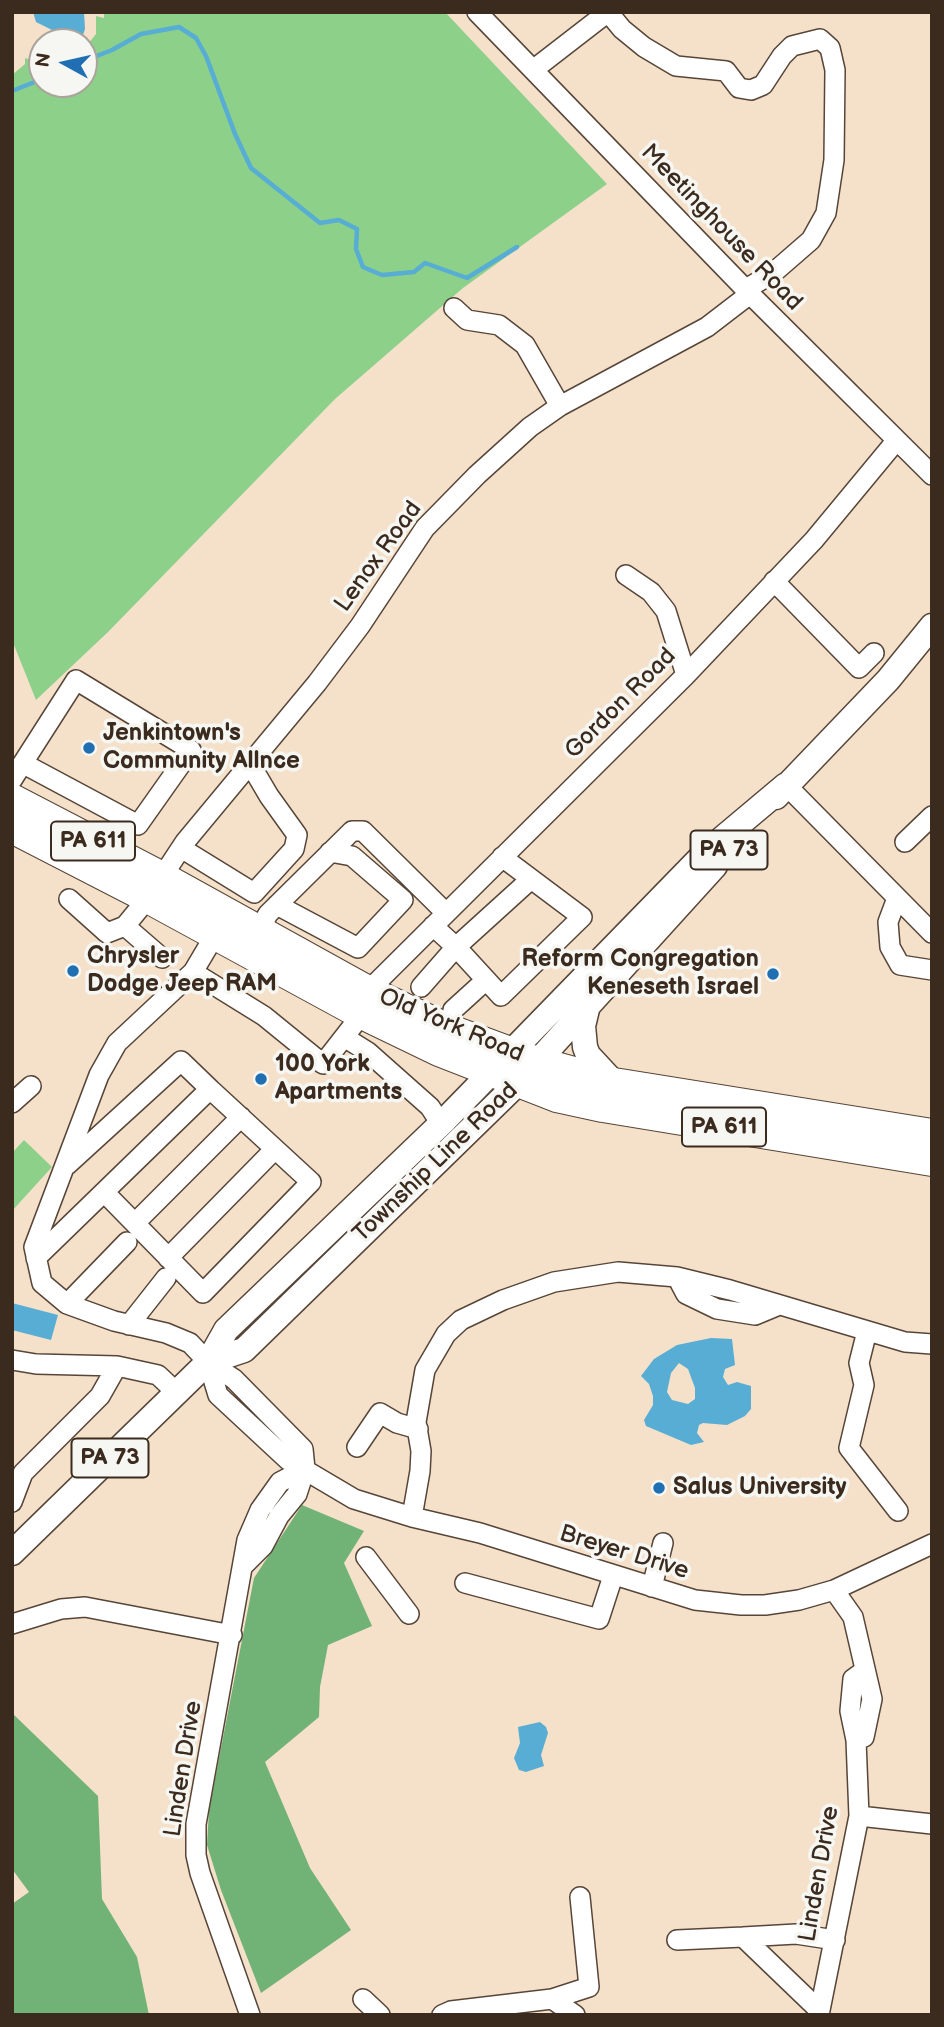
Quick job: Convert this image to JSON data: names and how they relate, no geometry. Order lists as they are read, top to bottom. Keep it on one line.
{"streets":{"highway":["PA 611","Old York Road"],"main road":["PA 73","Township Line Road"],"street":["Meetinghouse Road","Lenox Road","Gordon Road","Breyer Drive","Linden Drive"]},"crossings":[["Meetinghouse Road","Lenox Road"],["Meetinghouse Road","Gordon Road"],["Lenox Road","Old York Road"],["Gordon Road","Old York Road"],["Old York Road","Township Line Road"],["Township Line Road","Breyer Drive"],["Breyer Drive","Linden Drive"]],"places":["Jenkintown's Community Allnce","Chrysler Dodge Jeep RAM","Reform Congregation Keneseth Israel","100 York Apartments","Salus University"],"north":"left"}
